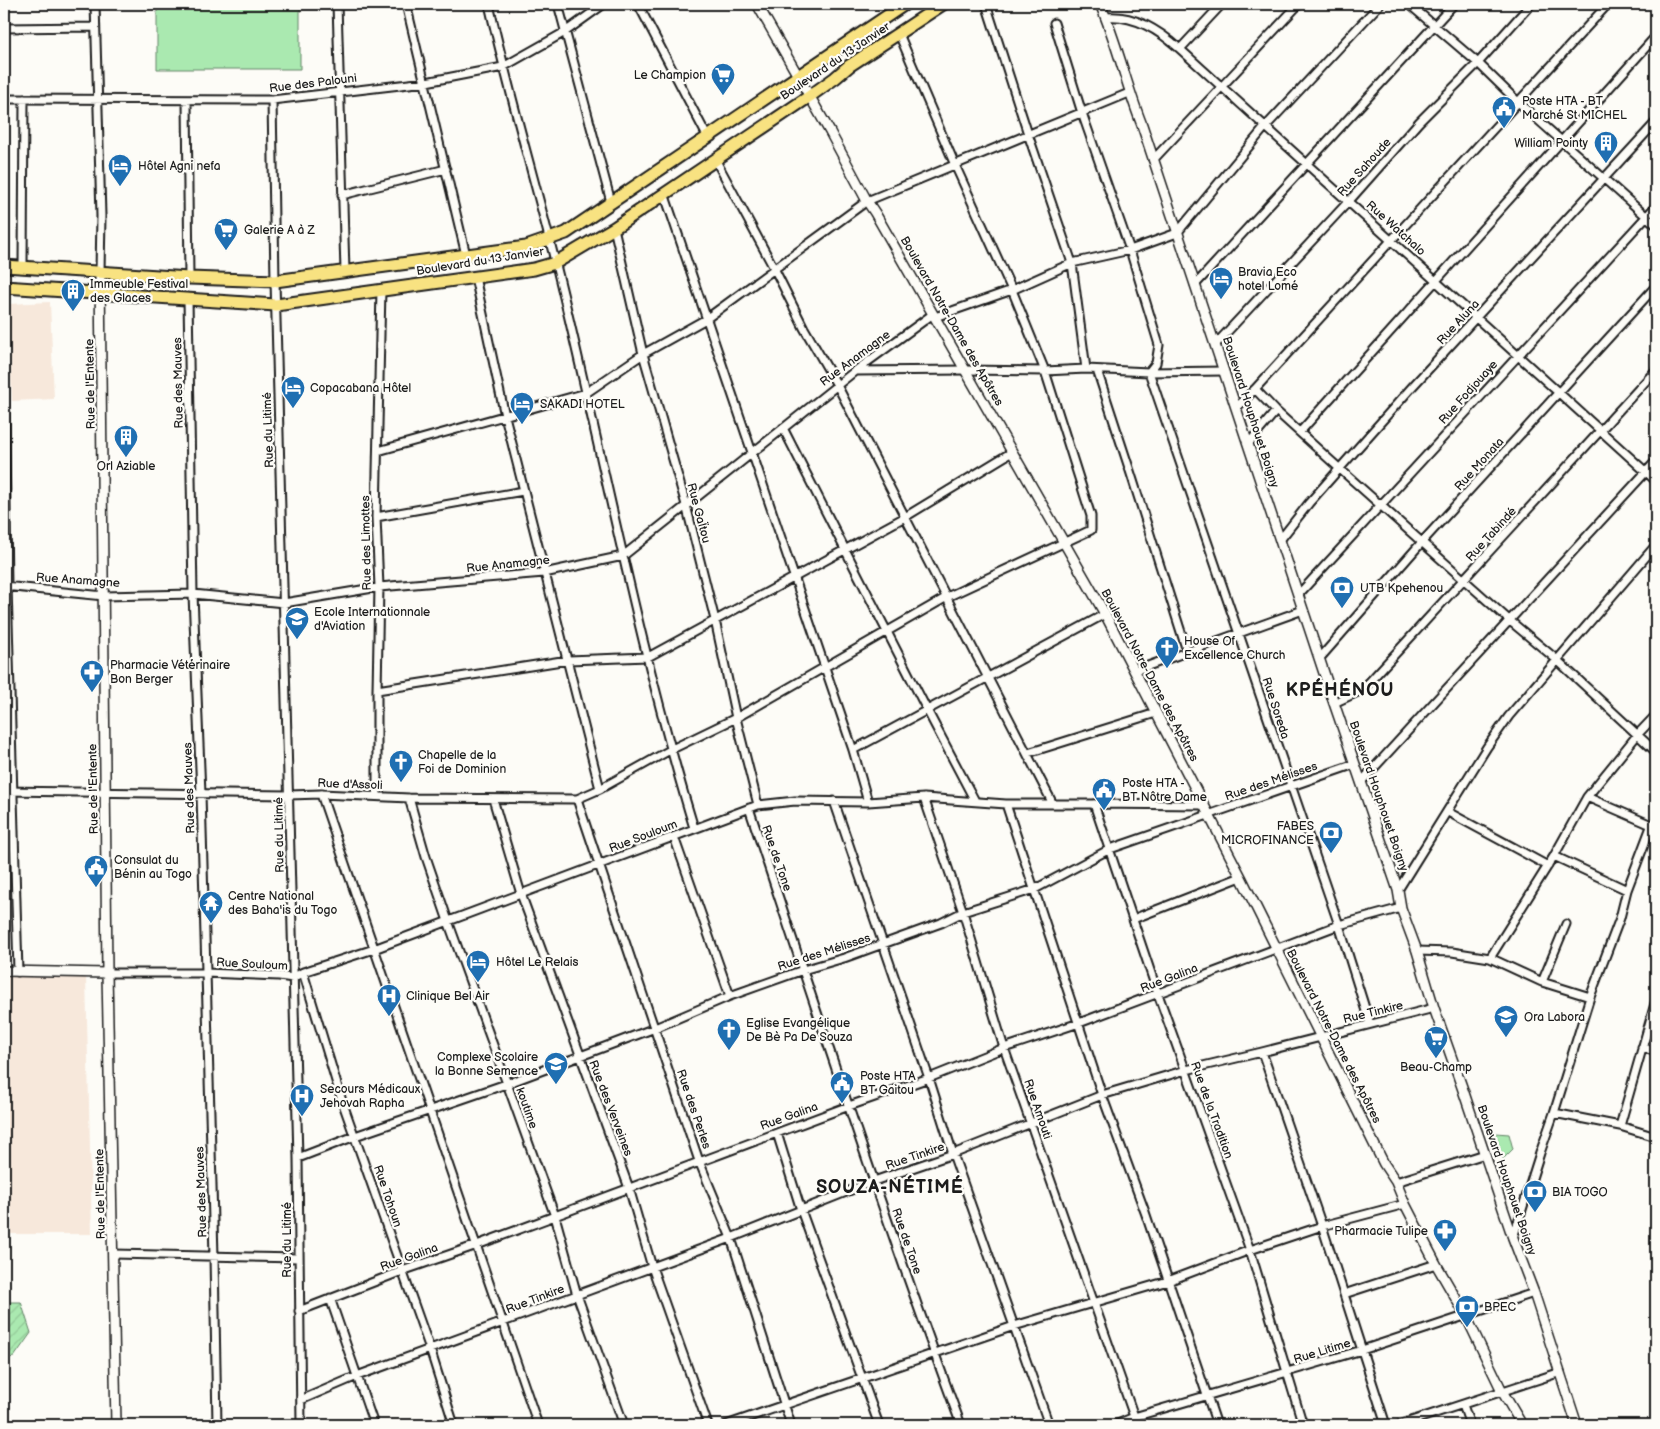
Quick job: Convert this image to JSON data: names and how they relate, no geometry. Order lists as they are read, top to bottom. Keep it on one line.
{"streets":{"highway":["Boulevard du 13 Janvier"],"street":["Rue des Palouni","Rue Sahoude","Rue Watchalo","Boulevard Notre-Dame des Apôtres","Rue Aluna","Rue Anamagne","Rue des Mauves","Rue de l'Entente","Rue Fodjouaye","Boulevard Houphouet Boigny","Rue du Litimé","Rue Monata","Rue GaÏtou","Rue Tabindé","Rue des Limottes","Rue Soreda","Rue des Mélisses","Rue d'Assoli","Rue Souloum","Rue de Tone","Rue Galina","Rue Tinkire","koutime","Rue des Verveines","Rue des Perles","Rue Amouti","Rue de la Tradition","Rue Tohoun","Rue Litime"]},"crossings":[["Boulevard du 13 Janvier","Boulevard Notre-Dame des Apôtres"],["Boulevard du 13 Janvier","Rue des Mauves"],["Boulevard du 13 Janvier","Rue de l'Entente"],["Boulevard du 13 Janvier","Rue du Litimé"],["Boulevard du 13 Janvier","Rue GaÏtou"],["Boulevard du 13 Janvier","Rue des Limottes"],["Rue des Palouni","Rue du Litimé"],["Rue Sahoude","Rue Watchalo"],["Rue Sahoude","Boulevard Houphouet Boigny"],["Rue Watchalo","Rue Aluna"],["Rue Watchalo","Rue Fodjouaye"],["Rue Watchalo","Boulevard Houphouet Boigny"],["Rue Watchalo","Rue Monata"],["Rue Watchalo","Rue Tabindé"],["Boulevard Notre-Dame des Apôtres","Rue Anamagne"],["Boulevard Notre-Dame des Apôtres","Rue des Mélisses"],["Boulevard Notre-Dame des Apôtres","Rue d'Assoli"],["Boulevard Notre-Dame des Apôtres","Rue Souloum"],["Boulevard Notre-Dame des Apôtres","Rue Galina"],["Boulevard Notre-Dame des Apôtres","Rue Tinkire"],["Boulevard Notre-Dame des Apôtres","Rue Litime"],["Rue Aluna","Boulevard Houphouet Boigny"],["Rue Anamagne","Rue des Mauves"],["Rue Anamagne","Rue de l'Entente"],["Rue Anamagne","Boulevard Houphouet Boigny"],["Rue Anamagne","Rue du Litimé"],["Rue Anamagne","Rue GaÏtou"],["Rue Anamagne","Rue des Limottes"],["Rue des Mauves","Rue d'Assoli"],["Rue des Mauves","Rue Souloum"],["Rue de l'Entente","Rue d'Assoli"],["Rue de l'Entente","Rue Souloum"],["Rue Fodjouaye","Boulevard Houphouet Boigny"],["Boulevard Houphouet Boigny","Rue Monata"],["Boulevard Houphouet Boigny","Rue Tabindé"],["Boulevard Houphouet Boigny","Rue des Mélisses"],["Boulevard Houphouet Boigny","Rue Galina"],["Boulevard Houphouet Boigny","Rue Tinkire"],["Boulevard Houphouet Boigny","Rue Litime"],["Rue du Litimé","Rue des Mélisses"],["Rue du Litimé","Rue d'Assoli"],["Rue du Litimé","Rue Souloum"],["Rue du Litimé","Rue Galina"],["Rue du Litimé","Rue Tinkire"],["Rue GaÏtou","Rue d'Assoli"],["Rue GaÏtou","Rue Souloum"],["Rue des Limottes","Rue d'Assoli"],["Rue Soreda","Rue des Mélisses"],["Rue Soreda","Rue Galina"],["Rue Soreda","Rue Tinkire"],["Rue des Mélisses","Rue de Tone"],["Rue des Mélisses","koutime"],["Rue des Mélisses","Rue des Verveines"],["Rue des Mélisses","Rue des Perles"],["Rue des Mélisses","Rue Amouti"],["Rue des Mélisses","Rue de la Tradition"],["Rue des Mélisses","Rue Tohoun"],["Rue d'Assoli","koutime"],["Rue d'Assoli","Rue des Verveines"],["Rue d'Assoli","Rue des Perles"],["Rue Souloum","Rue de Tone"],["Rue Souloum","koutime"],["Rue Souloum","Rue des Verveines"],["Rue Souloum","Rue des Perles"],["Rue Souloum","Rue Amouti"],["Rue Souloum","Rue de la Tradition"],["Rue Souloum","Rue Tohoun"],["Rue de Tone","Rue Galina"],["Rue de Tone","Rue Tinkire"],["Rue Galina","koutime"],["Rue Galina","Rue des Verveines"],["Rue Galina","Rue des Perles"],["Rue Galina","Rue Amouti"],["Rue Galina","Rue de la Tradition"],["Rue Galina","Rue Tohoun"],["Rue Tinkire","koutime"],["Rue Tinkire","Rue des Verveines"],["Rue Tinkire","Rue des Perles"],["Rue Tinkire","Rue Amouti"],["Rue Tinkire","Rue de la Tradition"],["Rue Tinkire","Rue Tohoun"],["Rue Amouti","Rue Litime"],["Rue de la Tradition","Rue Litime"]],"districts":["KPÉHÉNOU","SOUZA-NÉTIMÉ"],"places":{"supermarket":["Le Champion","Galerie A à Z","Beau-Champ"],"public building":["Poste HTA - BT Marché St MICHEL","Poste HTA - BT Nôtre Dame","Consulat du Bénin au Togo","Poste HTA BT Gaitou"],"building":["William Pointy","Immeuble Festival des Glaces","Orl Aziable"],"hotel":["Hôtel Agni nefa","Bravia Eco hotel Lomé","Copacabana Hôtel","SAKADI HOTEL","Hôtel Le Relais"],"bank":["UTB Kpehenou","FABES MICROFINANCE","BIA TOGO","BPEC"],"school or university":["Ecole Internationnale d'Aviation","Ora Labora","Complexe Scolaire la Bonne Semence"],"church":["House Of Excellence Church","Chapelle de la Foi de Dominion","Eglise Evangélique De Bè Pa De Souza"],"pharmacy":["Pharmacie Vétérinaire Bon Berger","Pharmacie Tulipe"],"temple":["Centre National des Baha'is du Togo"],"hospital":["Clinique Bel Air","Secours Médicaux Jehovah Rapha"]}}
